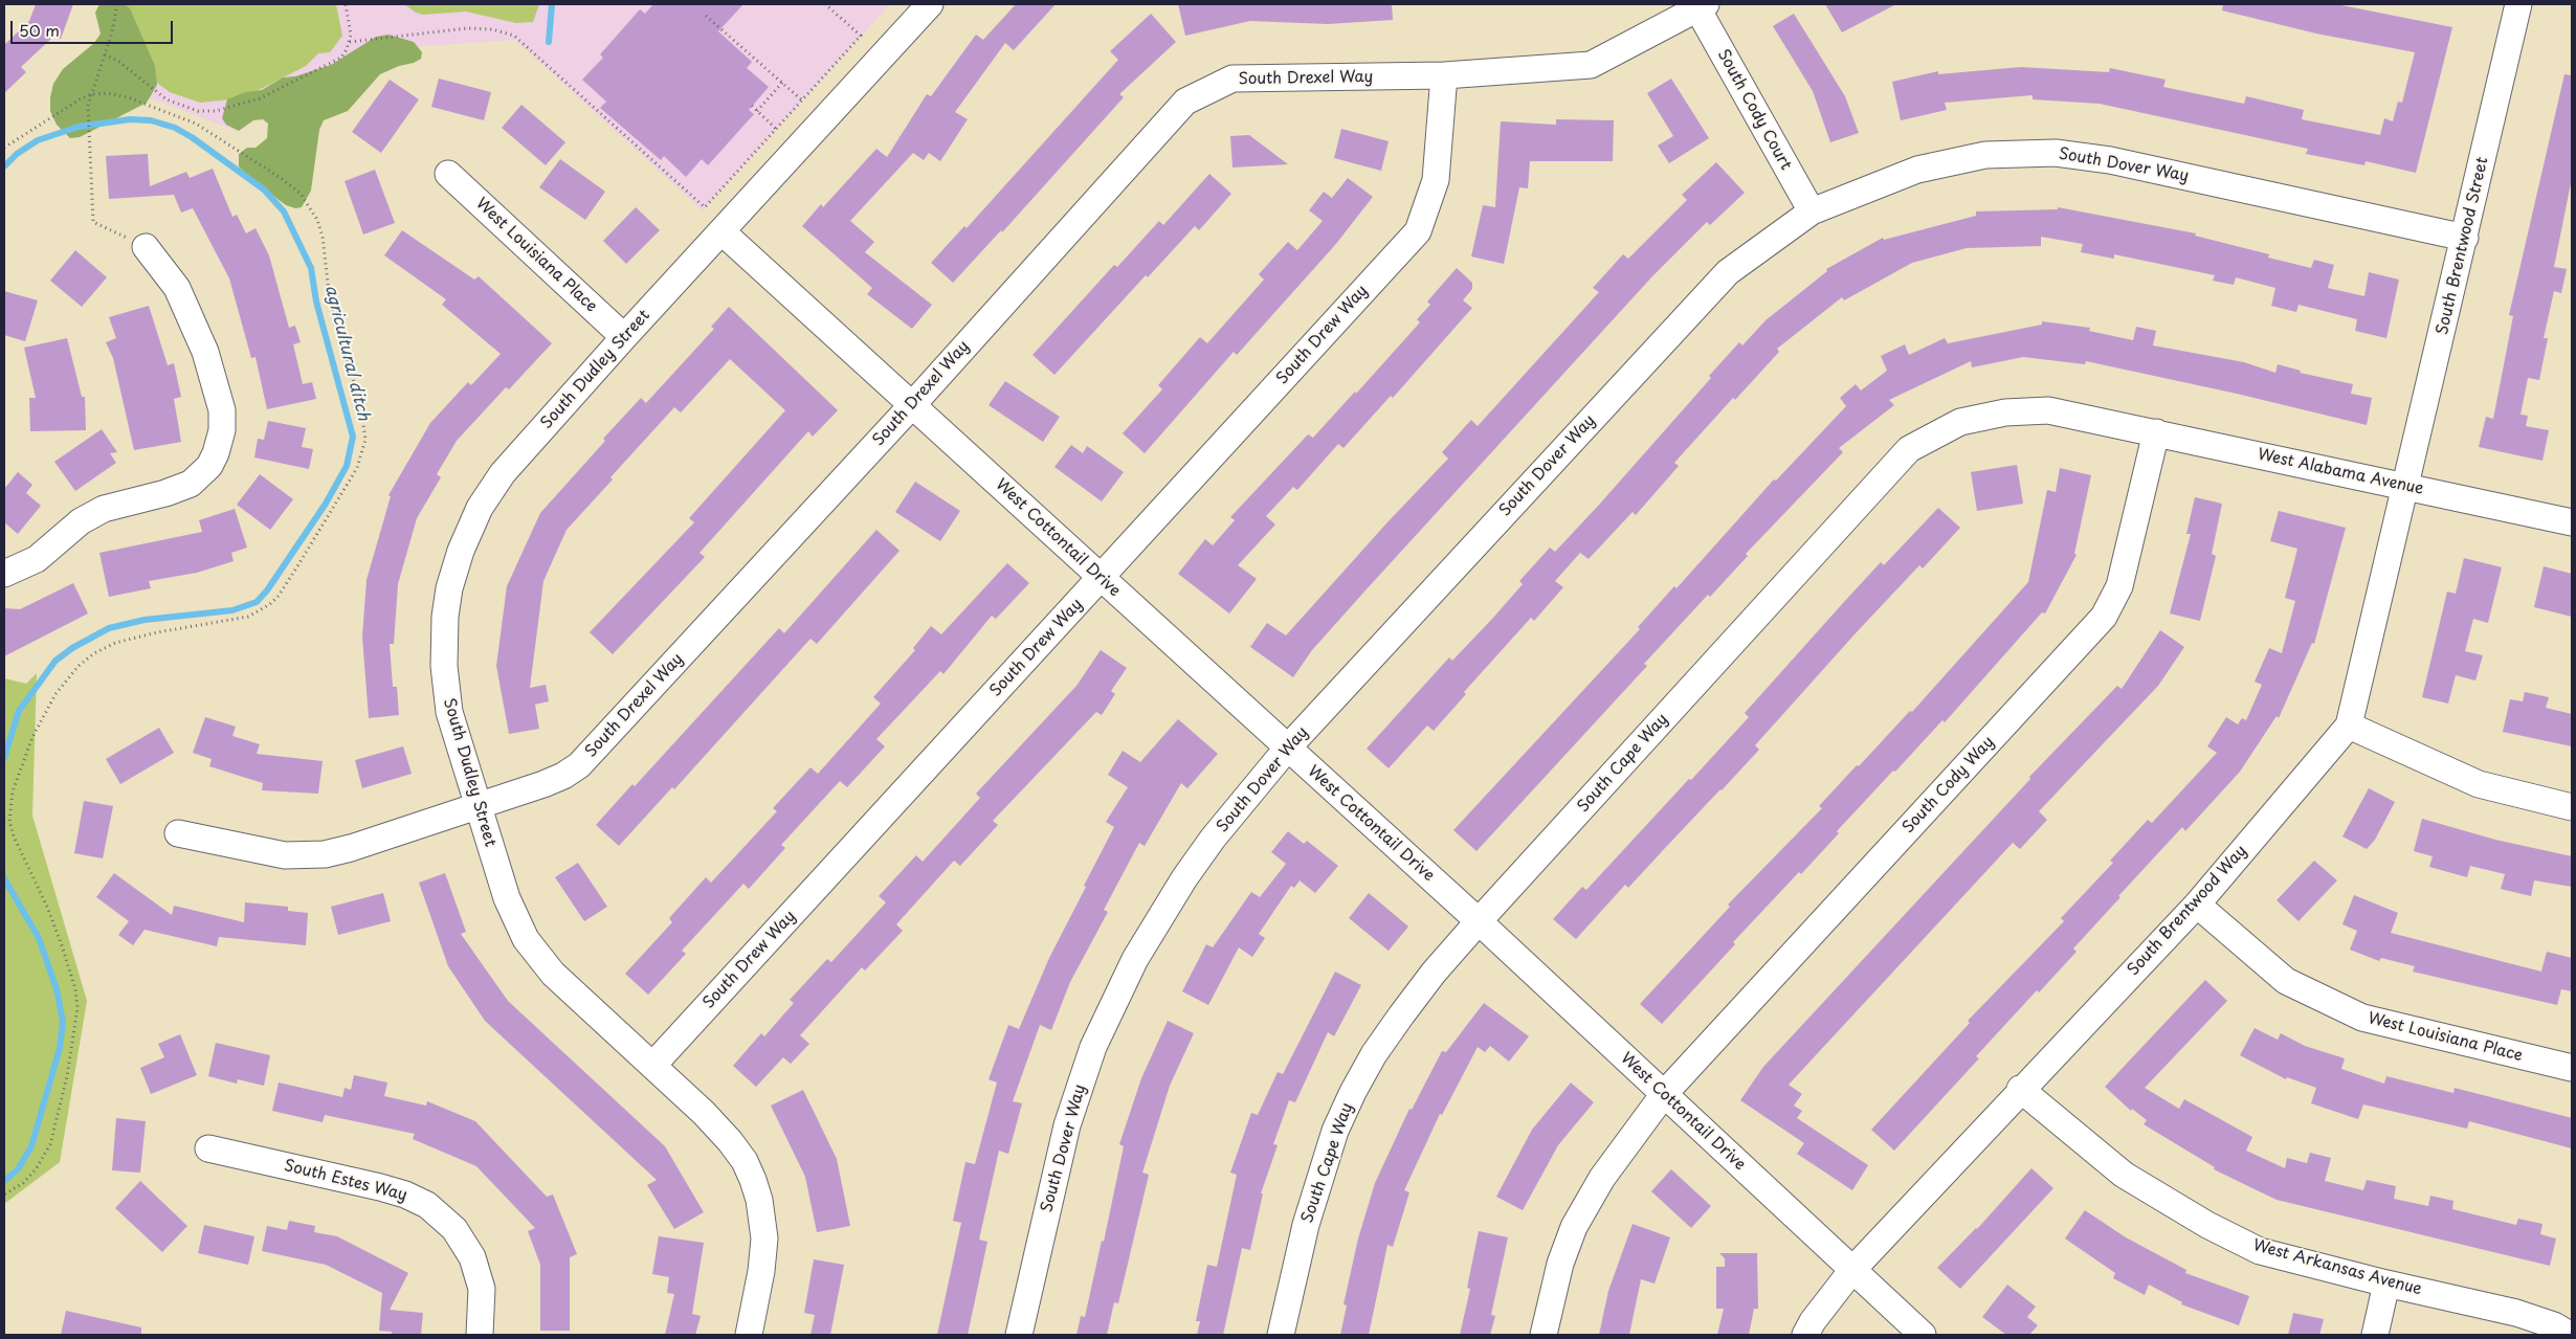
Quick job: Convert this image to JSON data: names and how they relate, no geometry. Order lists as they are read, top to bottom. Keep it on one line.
{"streets":{"street":["South Drexel Way","South Cody Court","South Dover Way","South Brentwood Street","West Louisiana Place","South Drew Way","South Dudley Street","West Alabama Avenue","West Cottontail Drive","South Cape Way","South Cody Way","South Brentwood Way","South Estes Way","West Arkansas Avenue"]},"crossings":[["South Drexel Way","South Cody Court"],["South Drexel Way","South Drew Way"],["South Drexel Way","South Dudley Street"],["South Drexel Way","West Cottontail Drive"],["South Cody Court","South Dover Way"],["South Dover Way","South Brentwood Street"],["South Dover Way","West Cottontail Drive"],["South Brentwood Street","West Alabama Avenue"],["South Brentwood Street","South Brentwood Way"],["West Louisiana Place","South Dudley Street"],["West Louisiana Place","South Brentwood Way"],["South Drew Way","South Dudley Street"],["South Drew Way","West Cottontail Drive"],["South Dudley Street","West Cottontail Drive"],["West Alabama Avenue","South Cape Way"],["West Alabama Avenue","South Cody Way"],["West Alabama Avenue","South Brentwood Way"],["West Cottontail Drive","South Cape Way"],["West Cottontail Drive","South Cody Way"],["West Cottontail Drive","South Brentwood Way"],["South Cape Way","South Cody Way"],["South Brentwood Way","West Arkansas Avenue"]],"water":["agricultural ditch"],"scale_bar":"50 m"}
